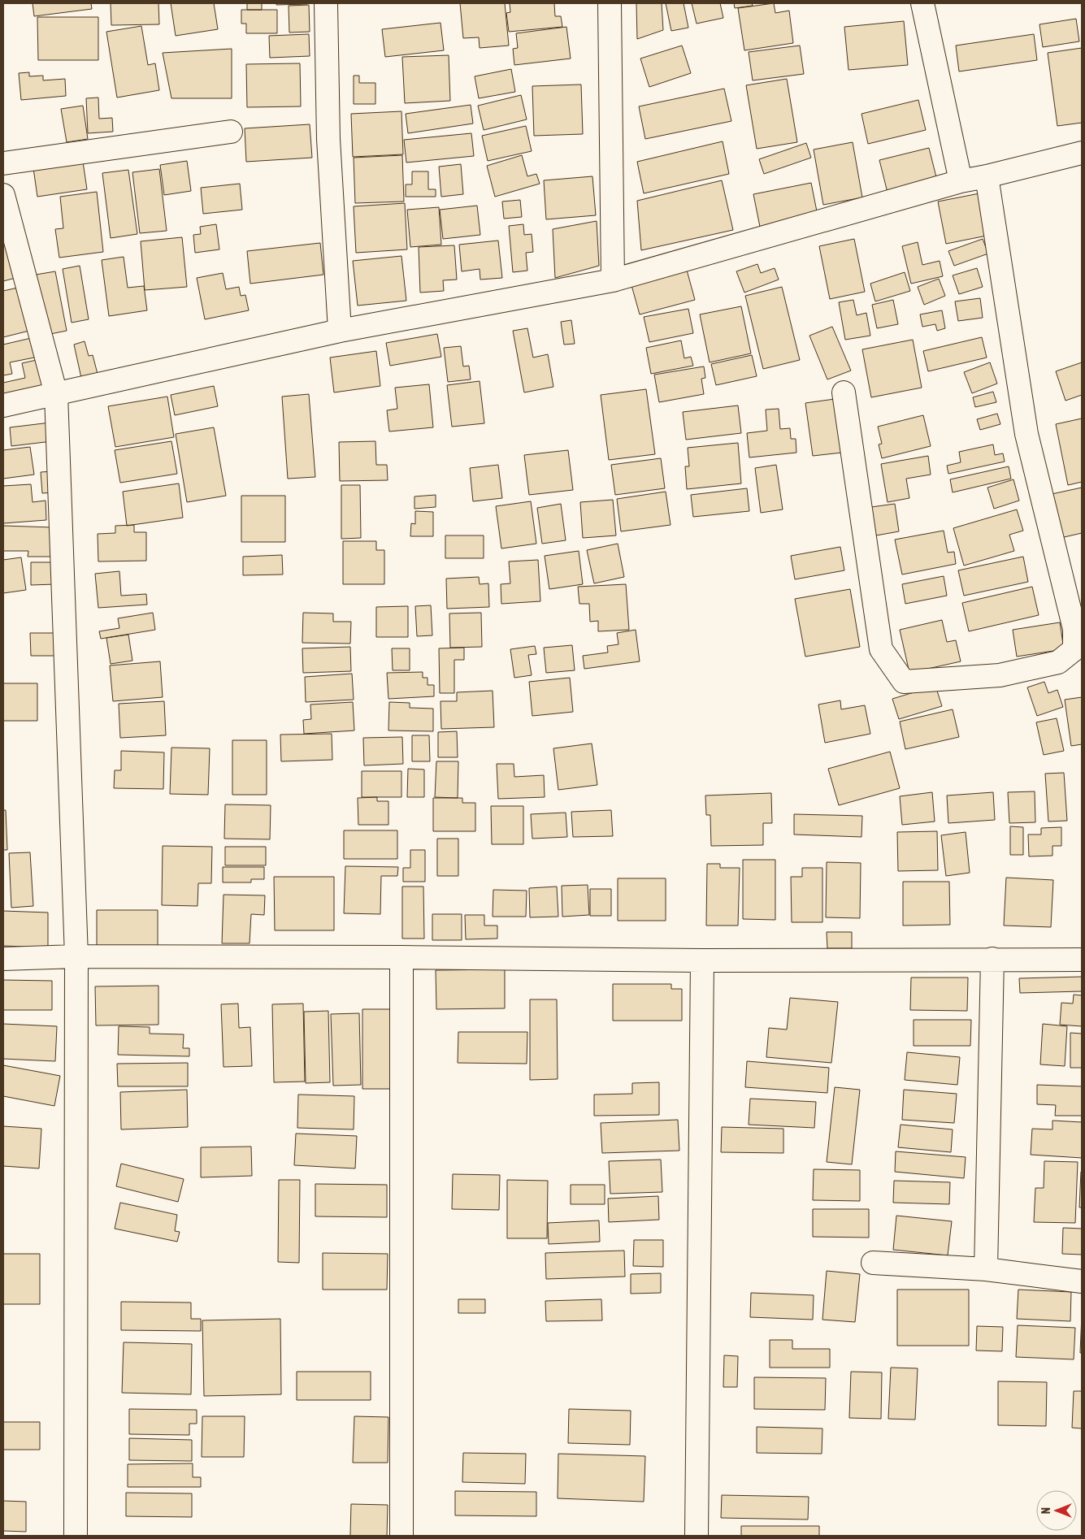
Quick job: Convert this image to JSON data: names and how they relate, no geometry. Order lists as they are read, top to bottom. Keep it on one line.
{"north":"left"}
